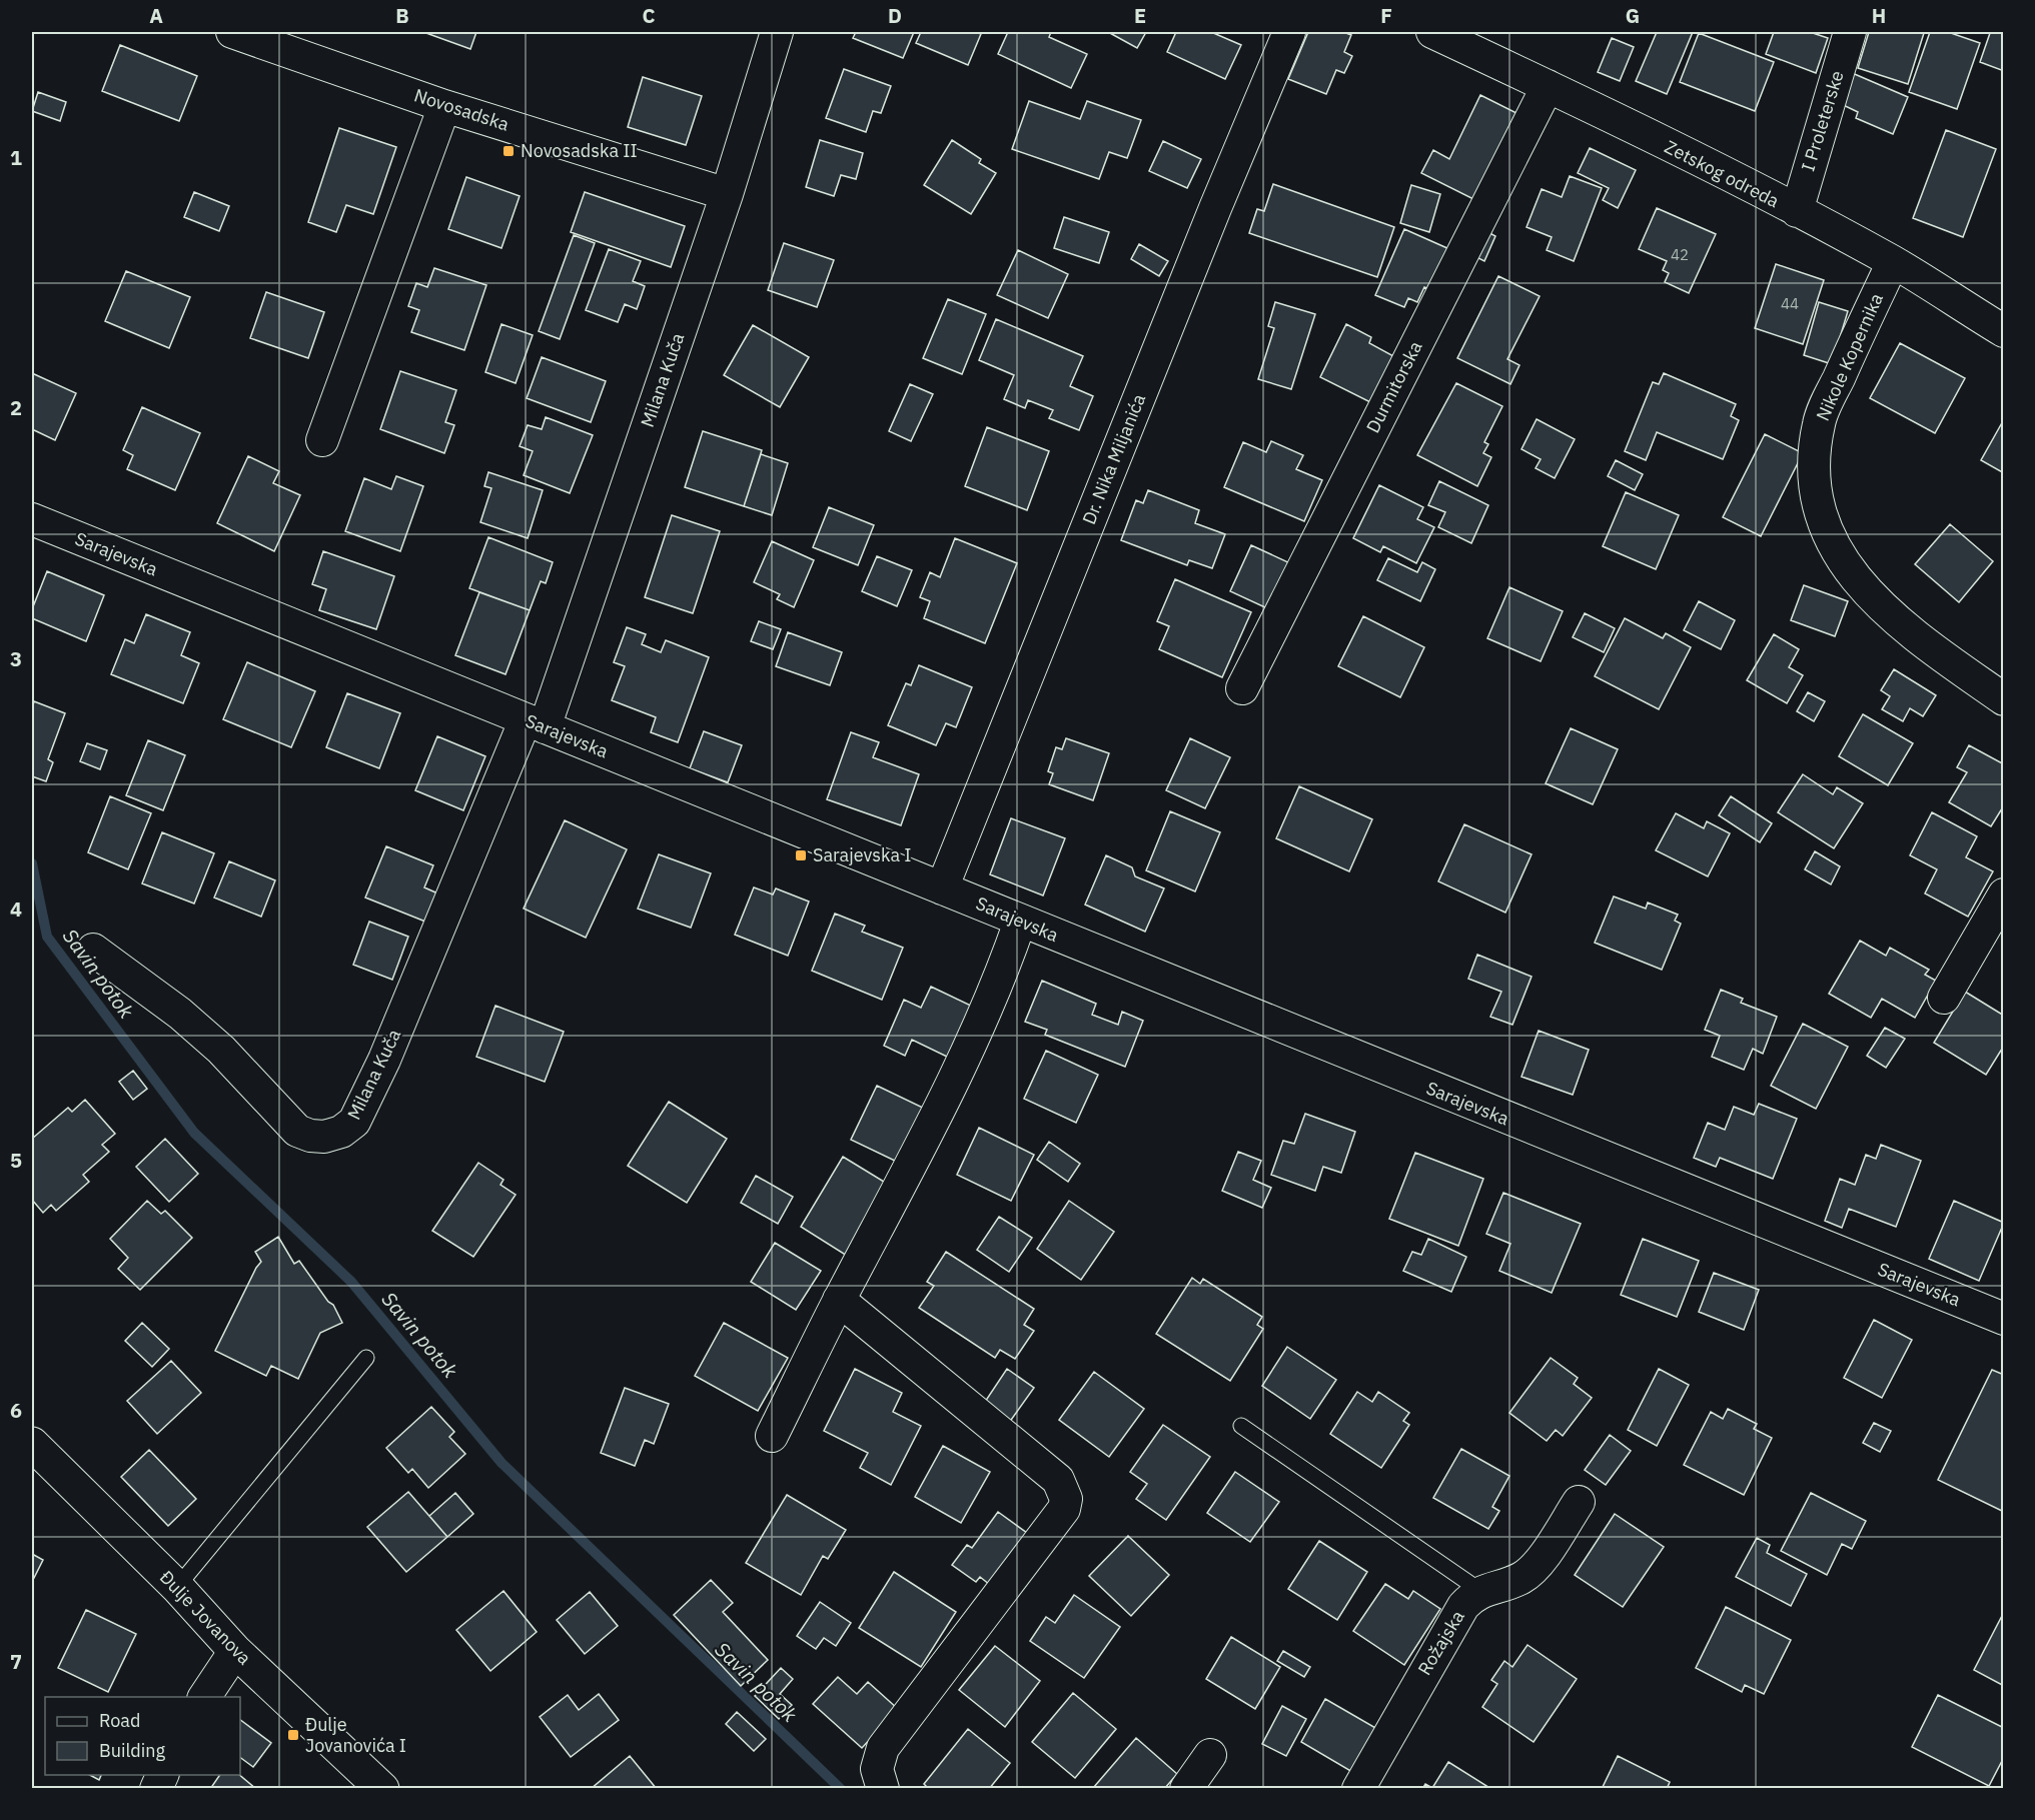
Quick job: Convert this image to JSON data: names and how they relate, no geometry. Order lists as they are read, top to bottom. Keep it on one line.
{"streets":{"street":["Novosadska","I Proleterske","Zetskog odreda","Nikole Kopernika","Milana Kuča","Durmitorska","Dr. Nika Miljanića","Sarajevska","Đulje Jovanova","Rožajska"]},"crossings":[["Novosadska","Milana Kuča"],["I Proleterske","Zetskog odreda"],["Zetskog odreda","Nikole Kopernika"],["Zetskog odreda","Durmitorska"],["Milana Kuča","Sarajevska"],["Dr. Nika Miljanića","Sarajevska"]],"water":["Savin potok"],"places":{"transit":["Novosadska II","Sarajevska I","Đulje Jovanovića I"]},"house_numbers":["42","44"],"legend":["Road","Building"],"grid":{"columns":["A","B","C","D","E","F","G","H"],"rows":["1","2","3","4","5","6","7"]}}
